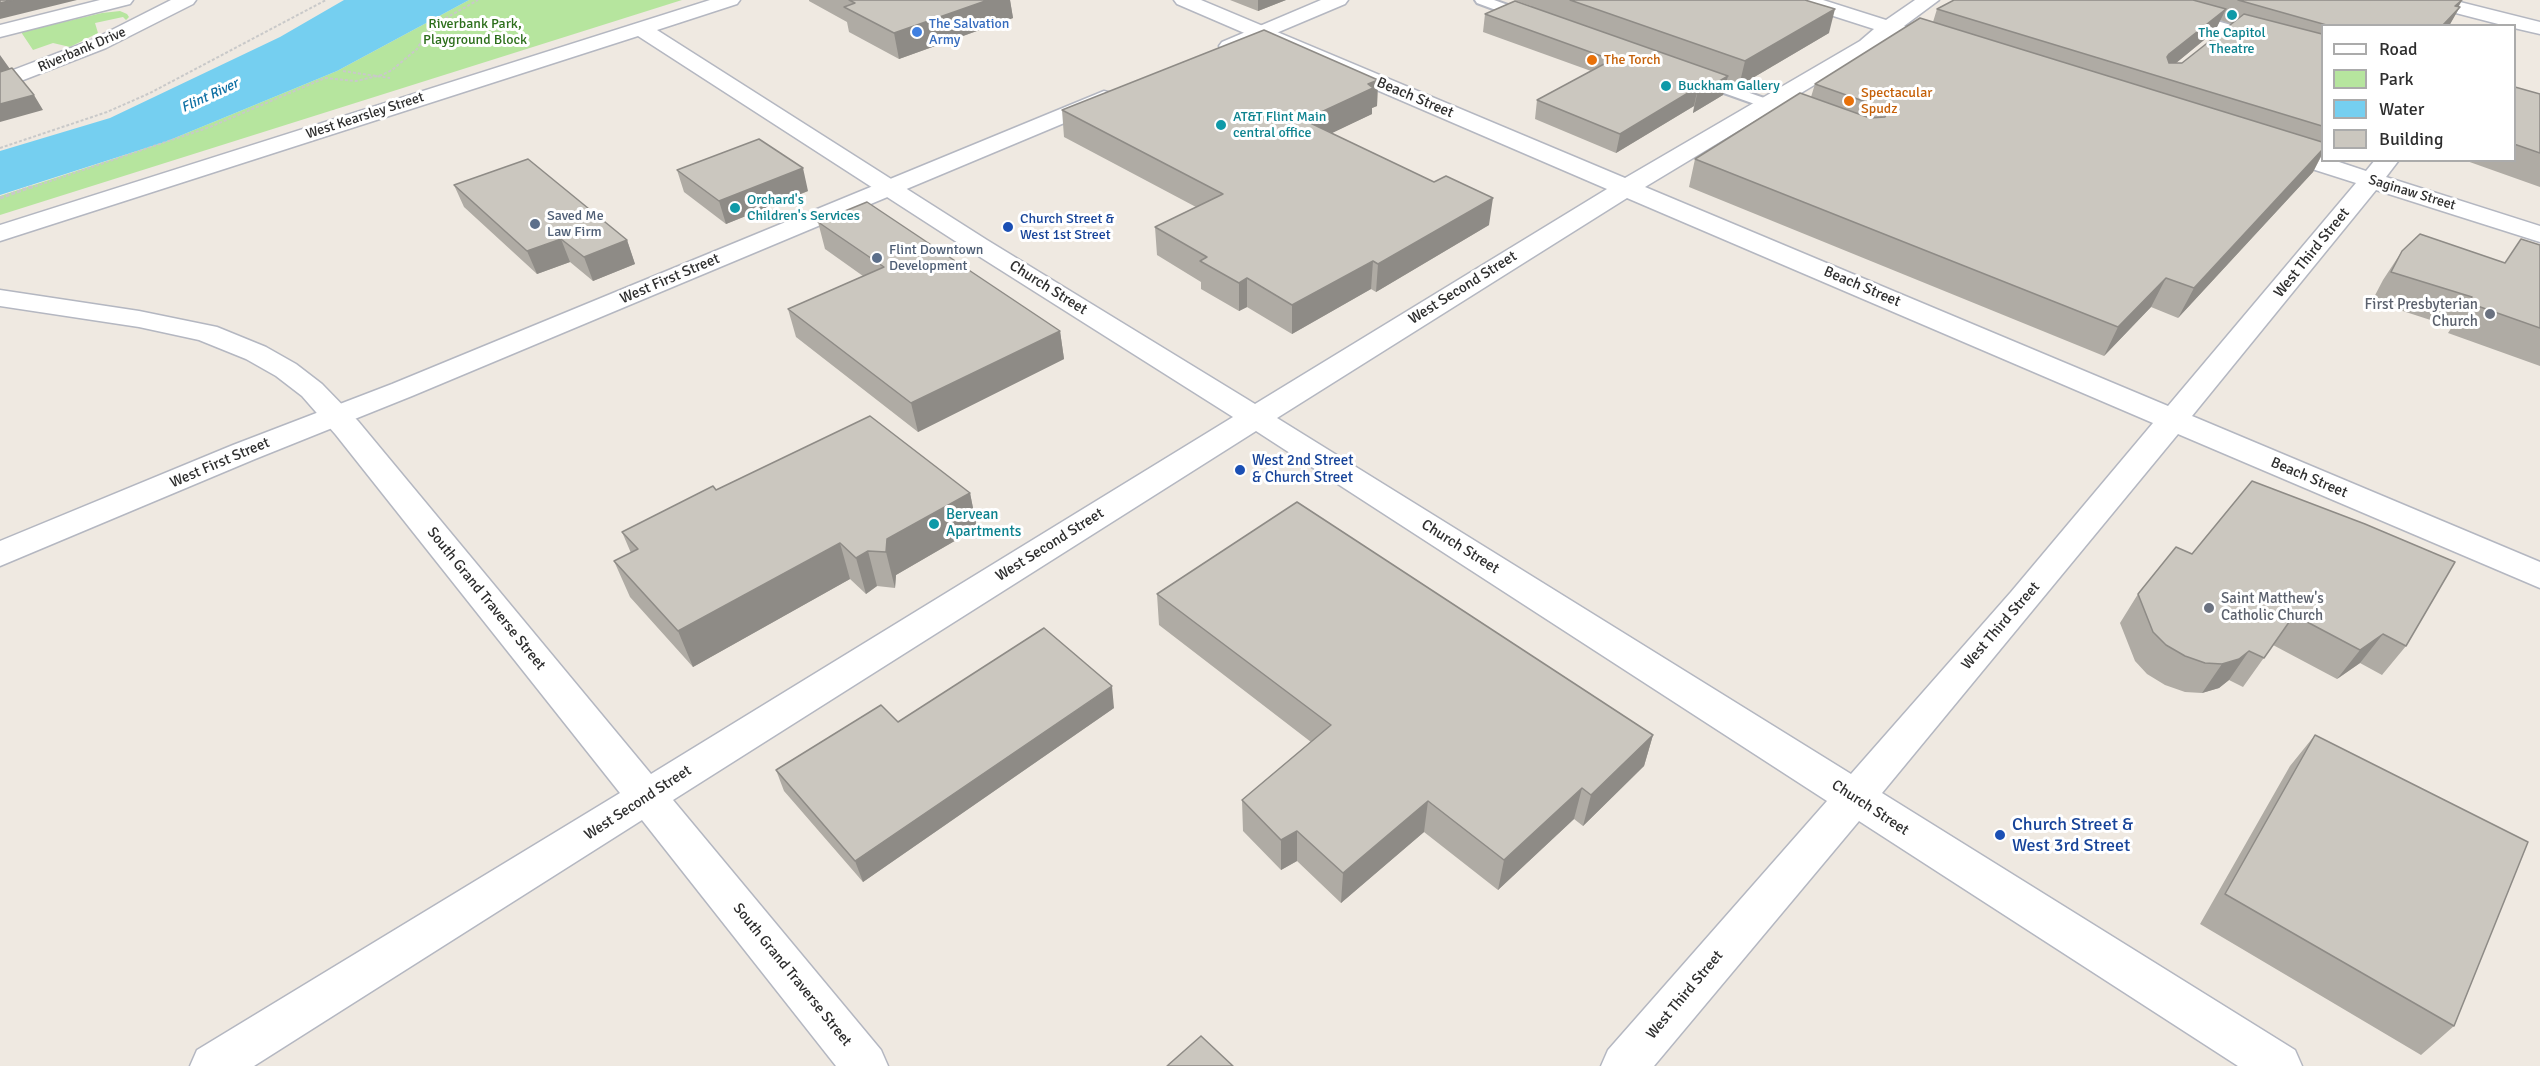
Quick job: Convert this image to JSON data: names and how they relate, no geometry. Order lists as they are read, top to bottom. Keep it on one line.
{"streets":{"street":["Riverbank Drive","Beach Street","West Kearsley Street","Saginaw Street","West Third Street","West First Street","Church Street","West Second Street","South Grand Traverse Street"]},"crossings":[["Beach Street","West Third Street"],["Beach Street","West Second Street"],["West Kearsley Street","Church Street"],["Saginaw Street","West Third Street"],["West Third Street","Church Street"],["West First Street","Church Street"],["West First Street","South Grand Traverse Street"],["Church Street","West Second Street"],["West Second Street","South Grand Traverse Street"]],"water":["Flint River"],"parks":["Riverbank Park, Playground Block"],"places":["The Capitol Theatre","The Salvation Army","The Torch","Buckham Gallery","Spectacular Spudz","AT&T Flint Main central office","Orchard's Children's Services","Saved Me Law Firm","Church Street & West 1st Street","Flint Downtown Development","First Presbyterian Church","West 2nd Street & Church Street","Bervean Apartments","Saint Matthew's Catholic Church","Church Street & West 3rd Street"],"legend":["Road","Park","Water","Building"]}
